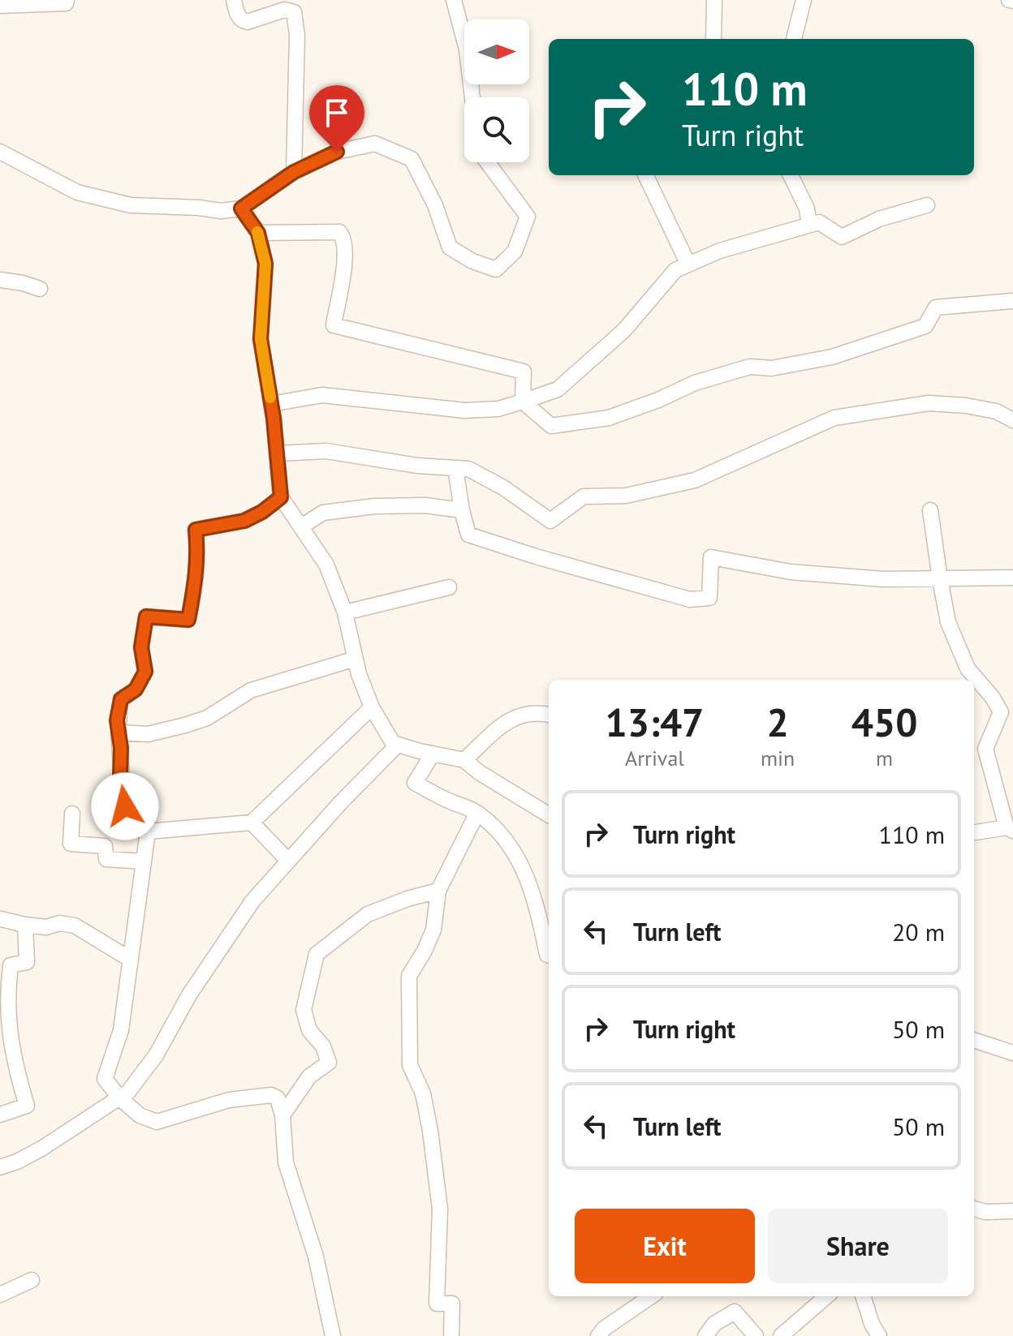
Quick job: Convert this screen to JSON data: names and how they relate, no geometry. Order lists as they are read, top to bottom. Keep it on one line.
{"north":"right","page":{"turn":["110 m","Turn right"],"eta":["13:47","Arrival","2","min","450","m"],"list":[{"name":"Turn right","value":"110 m"},{"name":"Turn left","value":"20 m"},{"name":"Turn right","value":"50 m"},{"name":"Turn left","value":"50 m"}],"buttons":["Exit","Share"]}}
